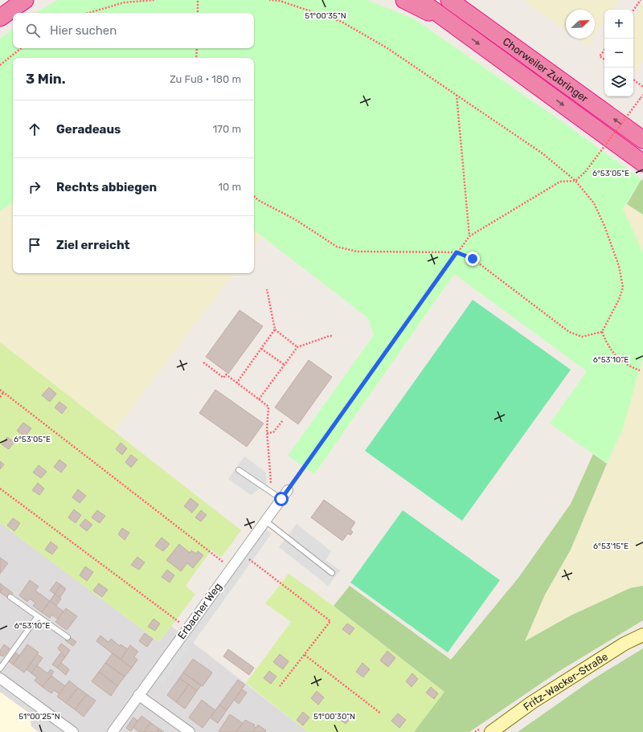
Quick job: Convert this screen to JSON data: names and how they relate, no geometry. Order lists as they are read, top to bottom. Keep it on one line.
{"streets":{"highway":["Chorweiler Zubringer"],"street":["Erbacher Weg","Fritz-Wacker-Straße"]},"north":"top right","page":{"map_buttons":["+","−"],"search":"Hier suchen","heading":["3 Min.","Zu Fuß · 180 m"],"list":[["Geradeaus","170 m"],["Rechts abbiegen","10 m"],"Ziel erreicht"]},"coordinates":["51°00'35\"N","6°53'05\"E","6°53'10\"E","6°53'15\"E","51°00'25\"N","51°00'30\"N"]}
